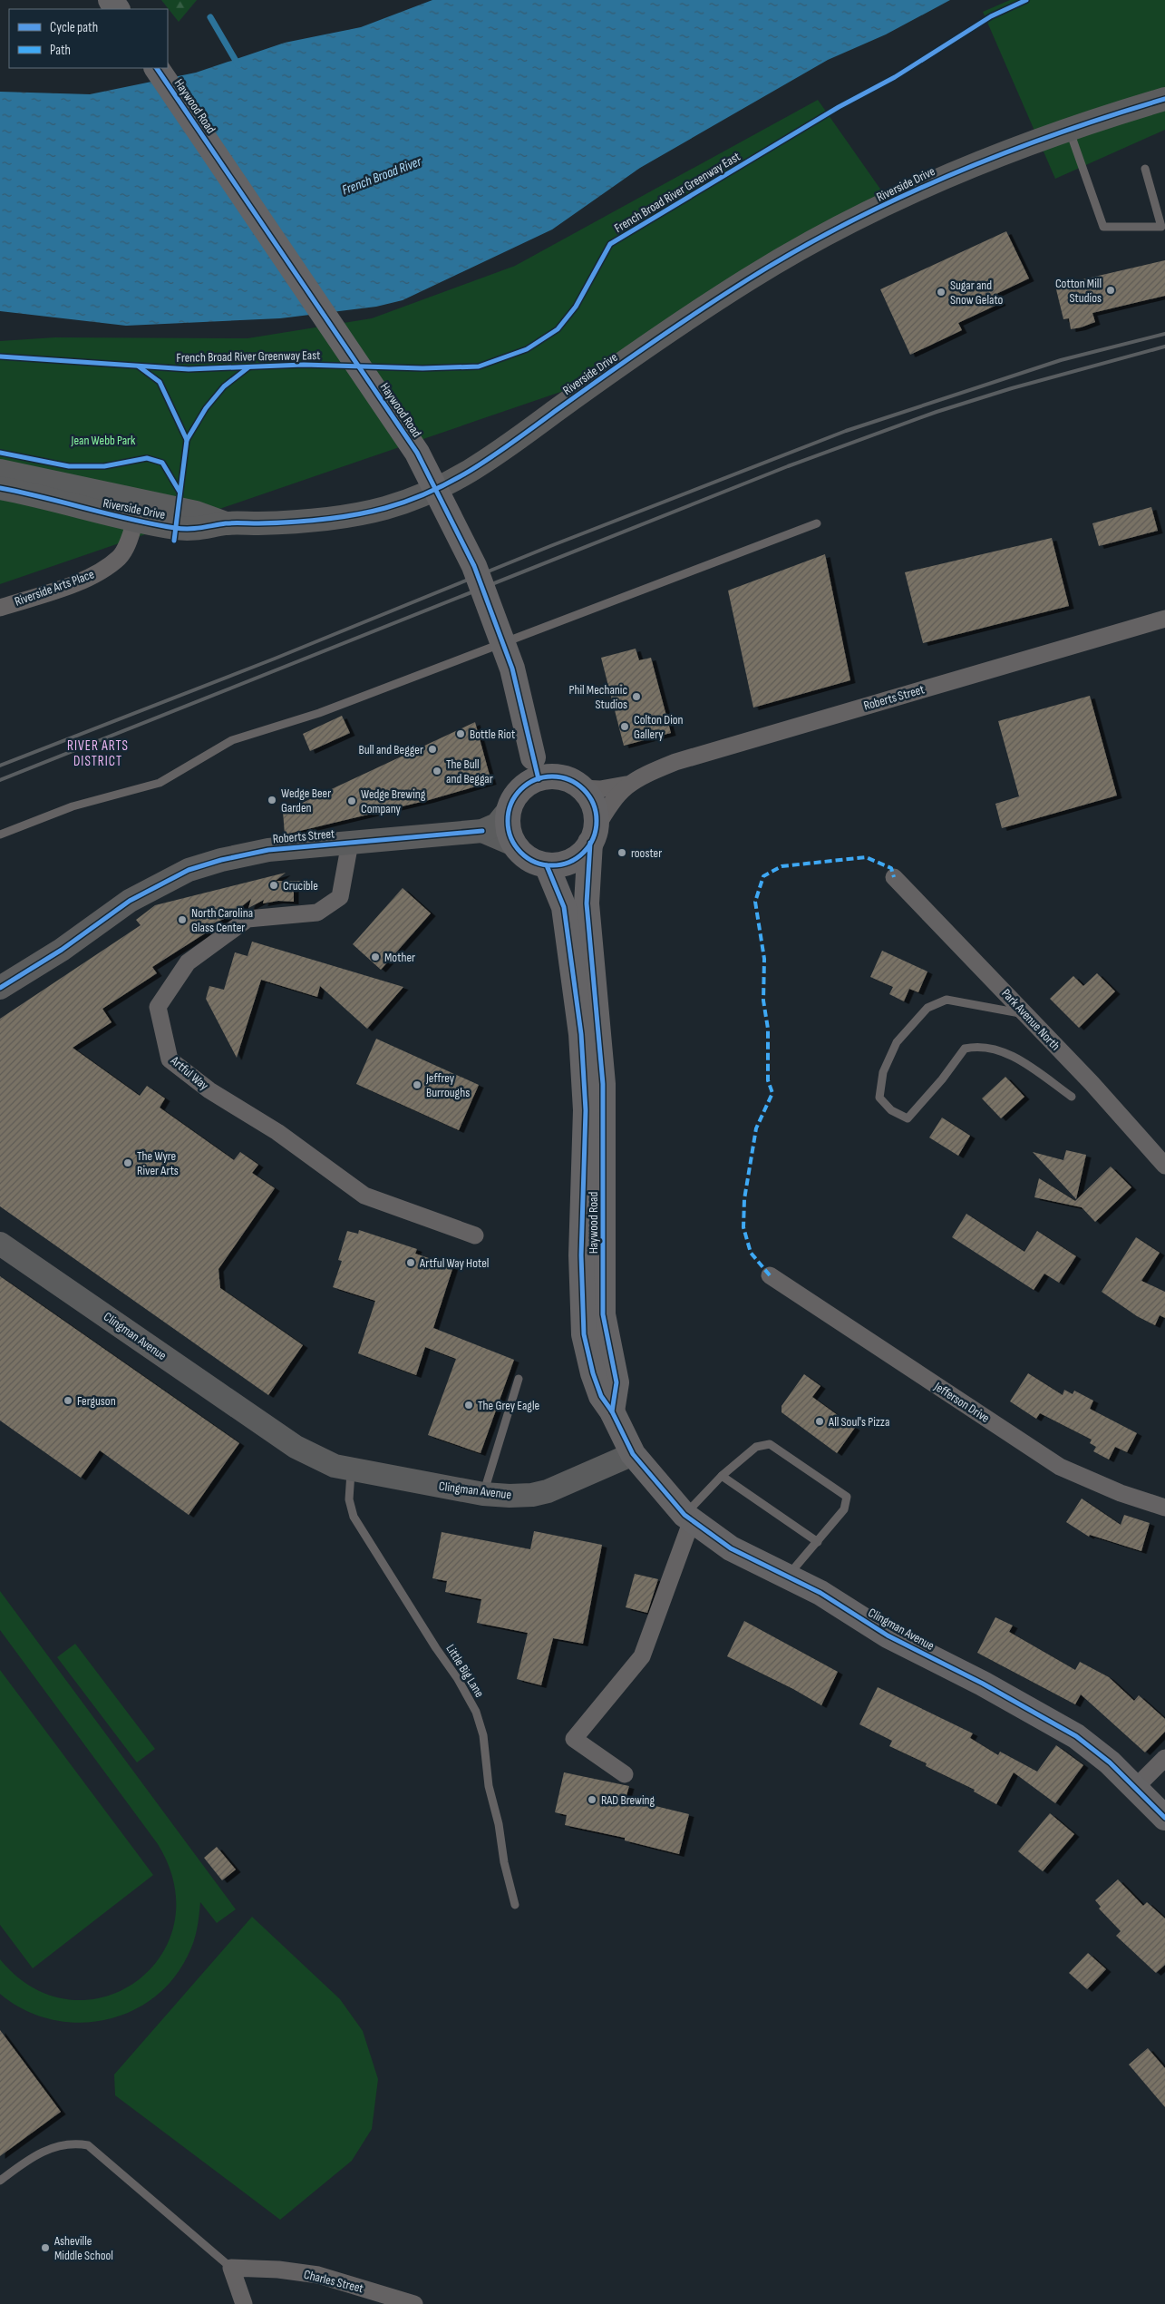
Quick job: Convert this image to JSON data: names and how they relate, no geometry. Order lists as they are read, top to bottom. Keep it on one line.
{"streets":{"main road":["Haywood Road","Riverside Drive","Roberts Street","Clingman Avenue"],"street":["Riverside Arts Place","Park Avenue North","Artful Way","Jefferson Drive","Charles Street"],"lane":["Little Big Lane"],"cycle path":["French Broad River Greenway East"]},"crossings":[["Haywood Road","Roberts Street"],["Haywood Road","Clingman Avenue"],["Riverside Drive","Riverside Arts Place"],["Roberts Street","Artful Way"],["Clingman Avenue","Little Big Lane"]],"districts":["RIVER ARTS DISTRICT"],"water":["French Broad River"],"parks":["Jean Webb Park"],"places":["Cotton Mill Studios","Sugar and Snow Gelato","Phil Mechanic Studios","Colton Dion Gallery","Bottle Riot","Bull and Begger","The Bull and Beggar","Wedge Beer Garden","Wedge Brewing Company","rooster","Crucible","North Carolina Glass Center","Mother","Jeffrey Burroughs","The Wyre River Arts","Artful Way Hotel","Ferguson","The Grey Eagle","All Soul's Pizza","RAD Brewing","Asheville Middle School"],"legend":["Cycle path","Path"]}
